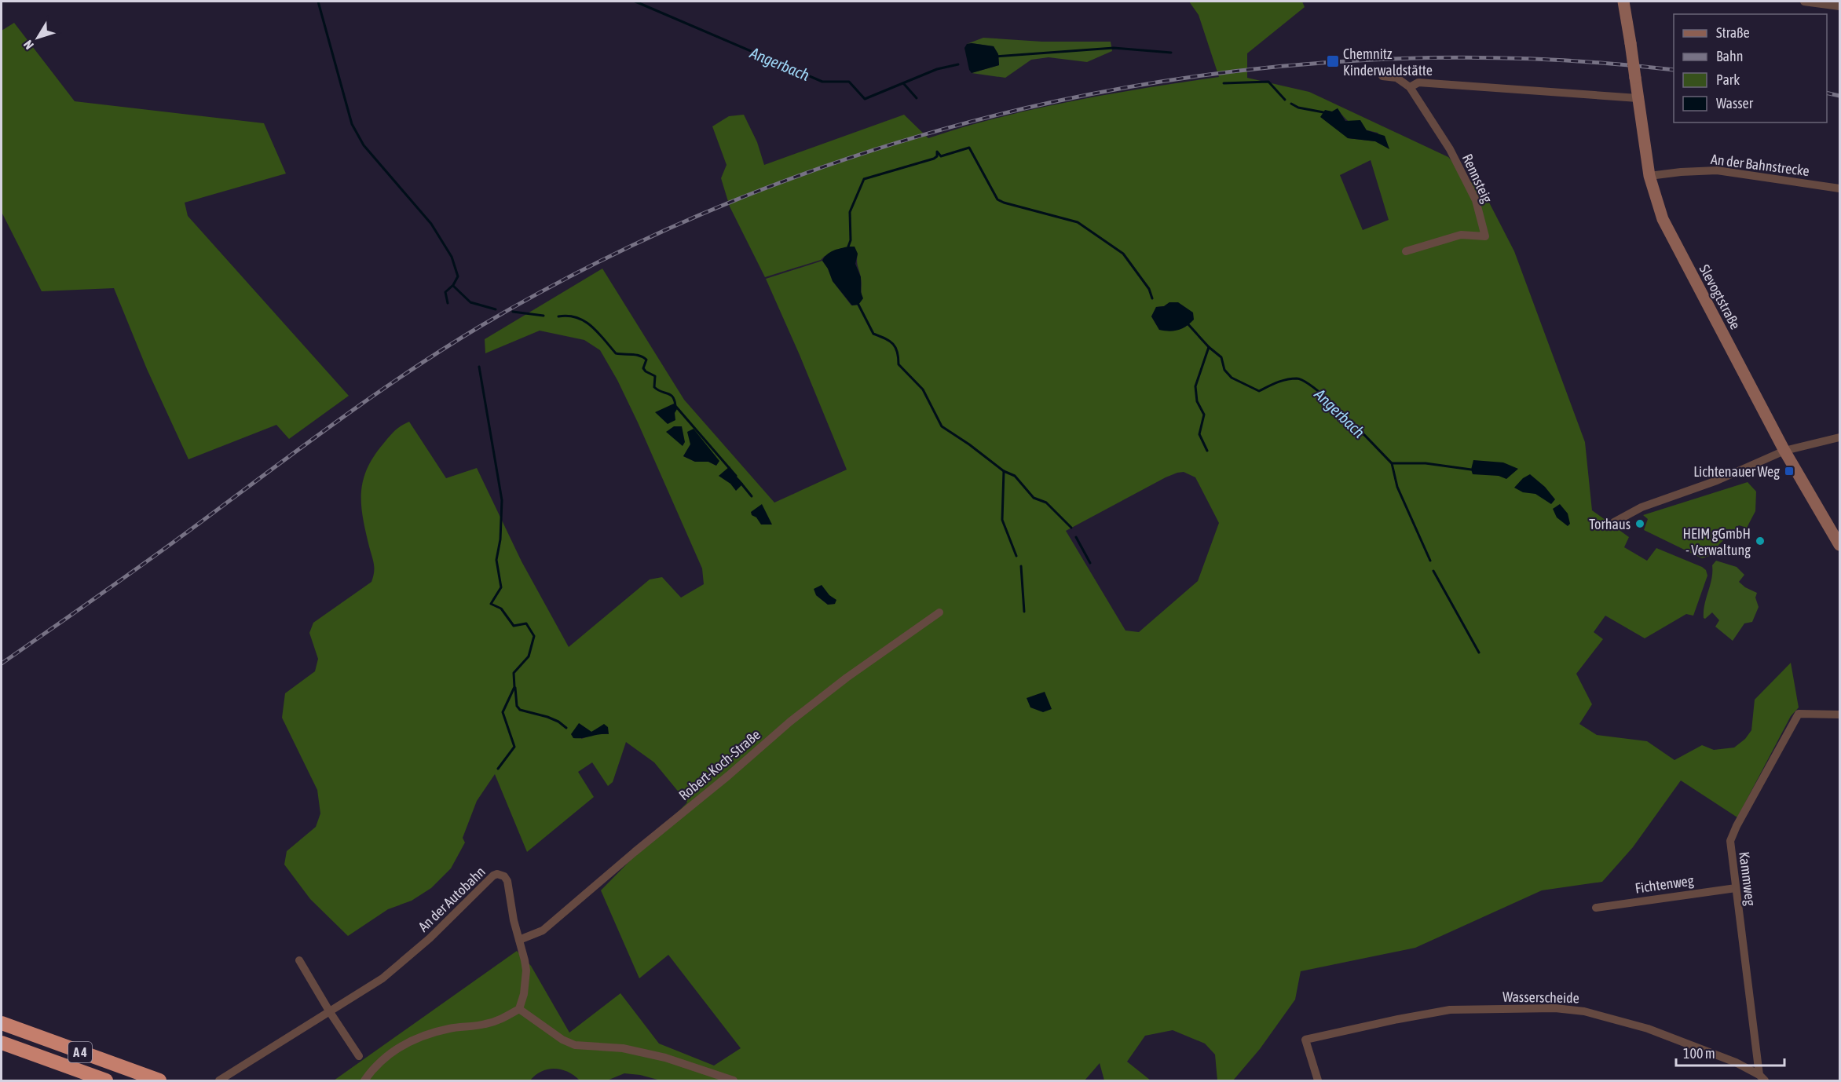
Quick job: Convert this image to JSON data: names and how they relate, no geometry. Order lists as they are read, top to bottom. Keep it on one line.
{"streets":{"highway":["A 4"],"street":["An der Bahnstrecke","Rennsteig","Slevogtstraße","Robert-Koch-Straße","Kammweg","Fichtenweg","An der Autobahn","Wasserscheide"]},"crossings":[["An der Bahnstrecke","Slevogtstraße"],["Robert-Koch-Straße","An der Autobahn"],["Kammweg","Fichtenweg"],["Kammweg","Wasserscheide"]],"water":["Angerbach"],"places":{"transit":["Chemnitz Kinderwaldstätte","Lichtenauer Weg"],"other":["Torhaus","HEIM gGmbH - Verwaltung"]},"legend":["Straße","Bahn","Park","Wasser"],"scale_bar":"100 m","north":"bottom left"}
